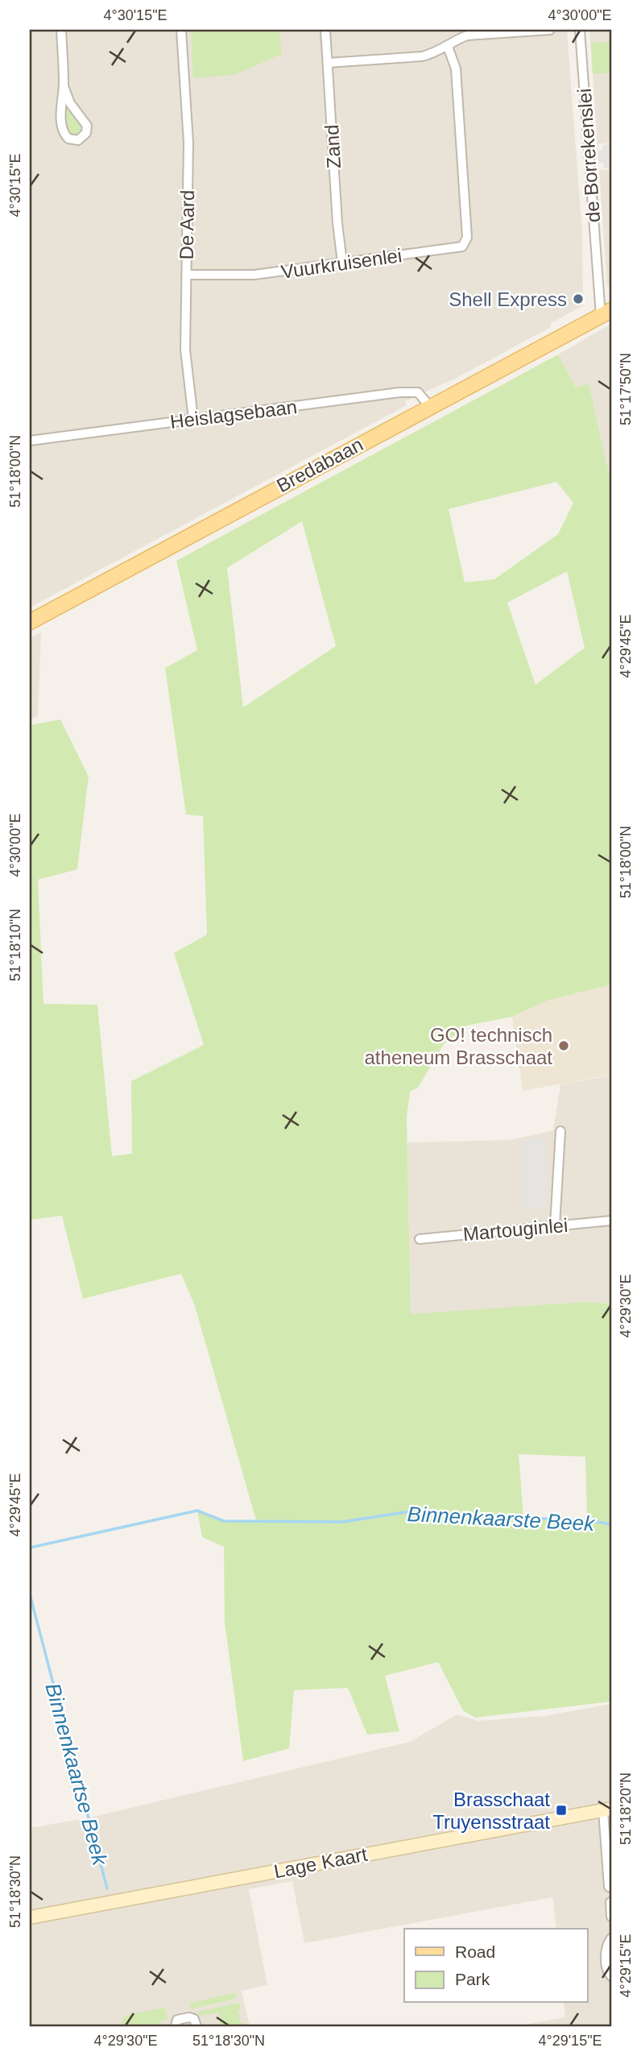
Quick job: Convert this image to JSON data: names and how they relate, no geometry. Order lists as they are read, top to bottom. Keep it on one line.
{"streets":{"main road":["Bredabaan"],"street":["Zand","de Borrekenslei","De Aard","Vuurkruisenlei","Heislagsebaan","Martouginlei","Lage Kaart"]},"crossings":[["Zand","Vuurkruisenlei"],["de Borrekenslei","Bredabaan"],["De Aard","Vuurkruisenlei"],["De Aard","Heislagsebaan"],["Heislagsebaan","Bredabaan"]],"water":["Binnenkaarste Beek","Binnenkaartse Beek"],"places":{"other":["Shell Express","GO! technisch atheneum Brasschaat"],"transit":["Brasschaat Truyensstraat"]},"legend":["Road","Park"],"coordinates":["4°30'15\"E","4°30'00\"E","51°17'50\"N","51°18'00\"N","4°29'45\"E","51°18'10\"N","4°29'30\"E","51°18'20\"N","51°18'30\"N","4°29'15\"E"]}
